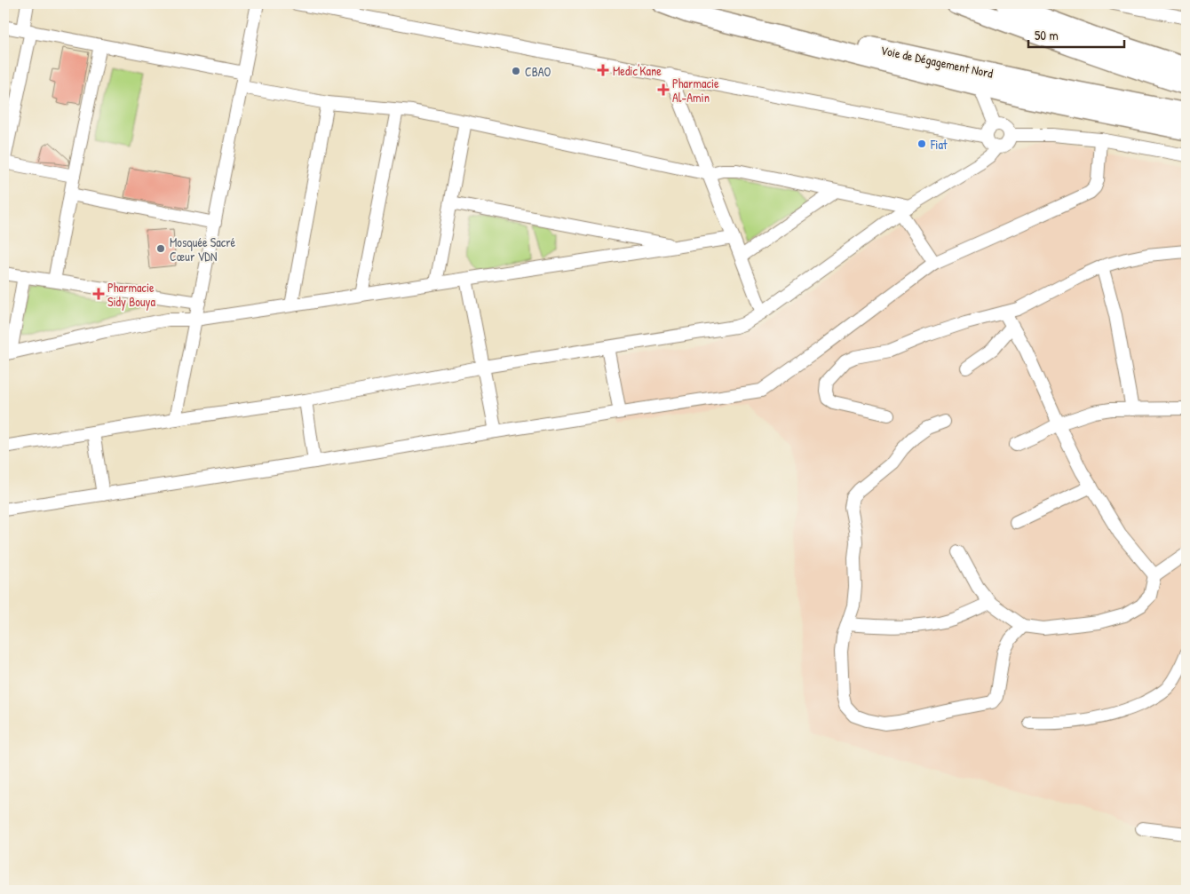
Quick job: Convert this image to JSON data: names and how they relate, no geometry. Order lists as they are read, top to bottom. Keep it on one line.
{"streets":{"highway":["Voie de Dégagement Nord"]},"places":{"health":["Medic'Kane","Pharmacie Al-Amin","Pharmacie Sidy Bouya"],"other":["CBAO","Fiat","Mosquée Sacré Cœur VDN"]},"scale_bar":"50 m"}
